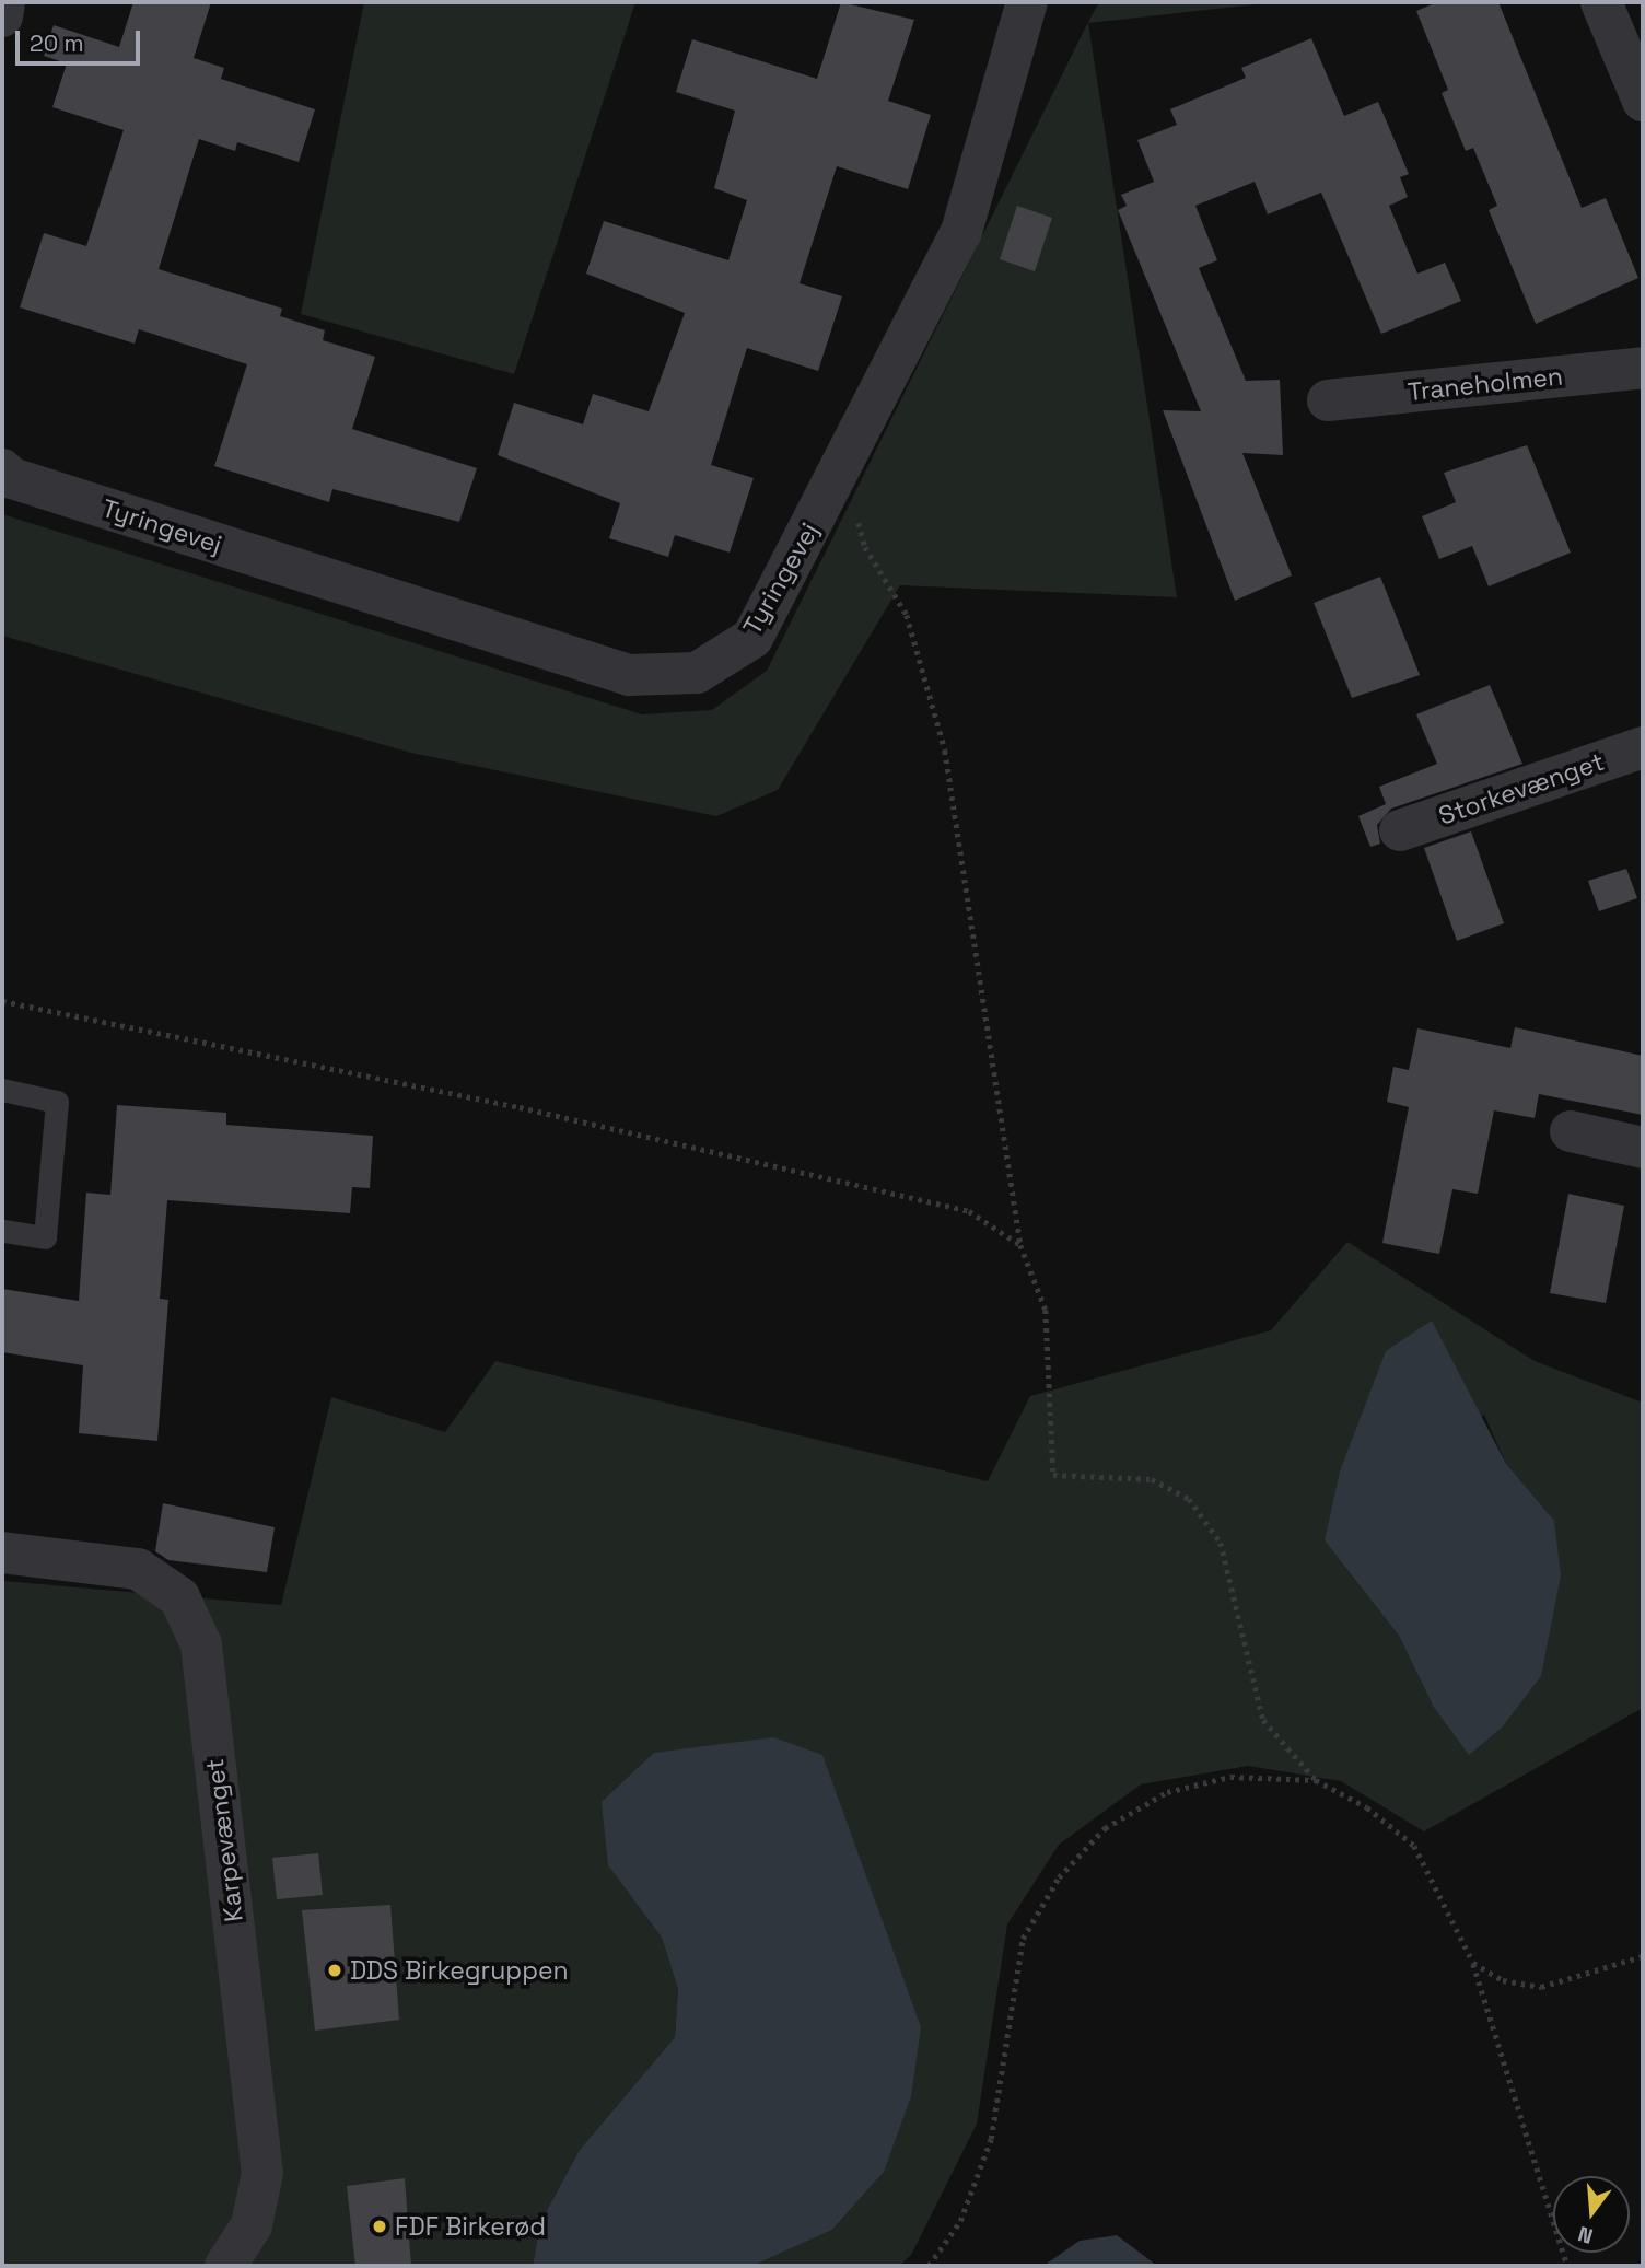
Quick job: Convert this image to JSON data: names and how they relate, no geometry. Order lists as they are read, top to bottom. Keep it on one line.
{"streets":{"street":["Traneholmen","Tyringevej","Storkevænget","Karpevænget"]},"places":["DDS Birkegruppen","FDF Birkerød"],"scale_bar":"20 m","north":"bottom"}
